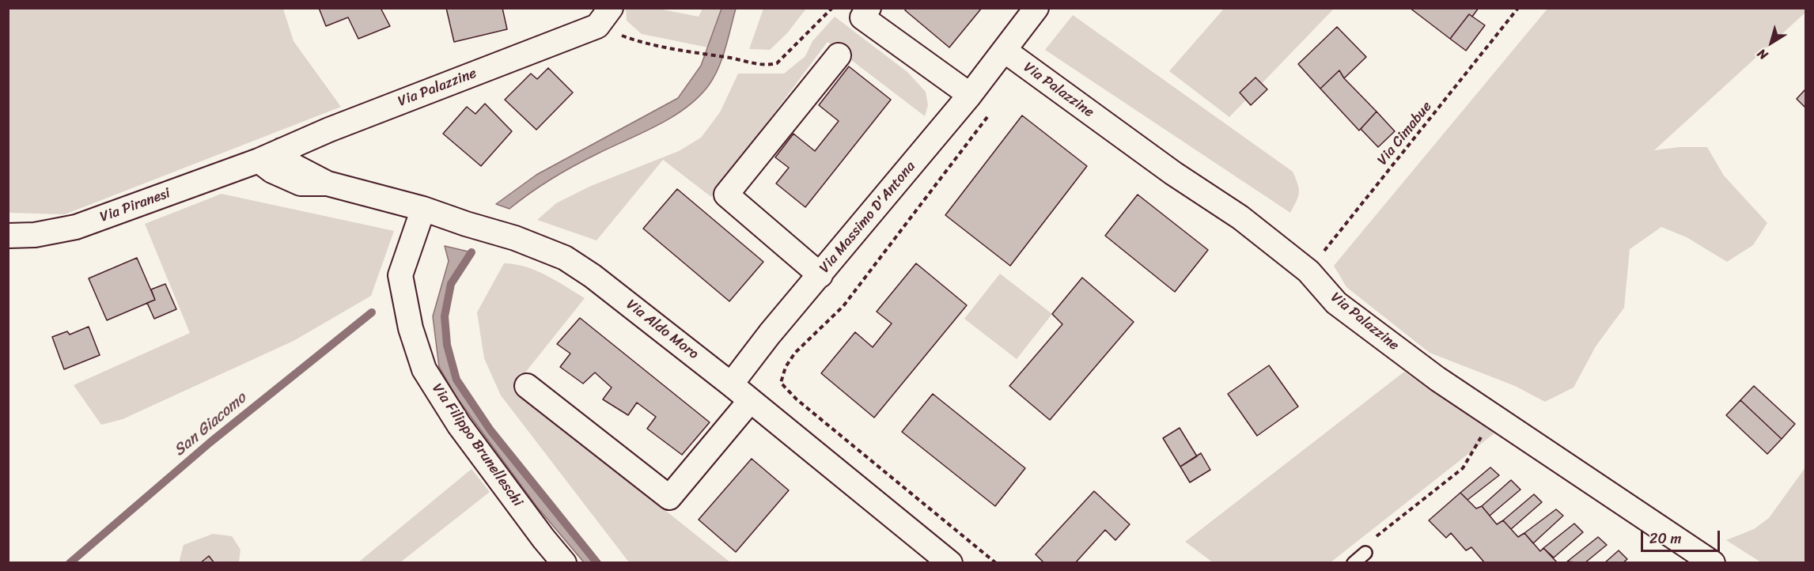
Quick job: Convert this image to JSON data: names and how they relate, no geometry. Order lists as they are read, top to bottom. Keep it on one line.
{"streets":{"street":["Via Palazzine","Via Piranesi","Via Massimo D'Antona","Via Aldo Moro","Via Filippo Brunelleschi"],"path":["Via Cimabue"]},"crossings":[["Via Palazzine","Via Cimabue"],["Via Palazzine","Via Piranesi"],["Via Palazzine","Via Massimo D'Antona"],["Via Massimo D'Antona","Via Aldo Moro"],["Via Aldo Moro","Via Filippo Brunelleschi"]],"water":["San Giacomo"],"scale_bar":"20 m","north":"bottom left"}
